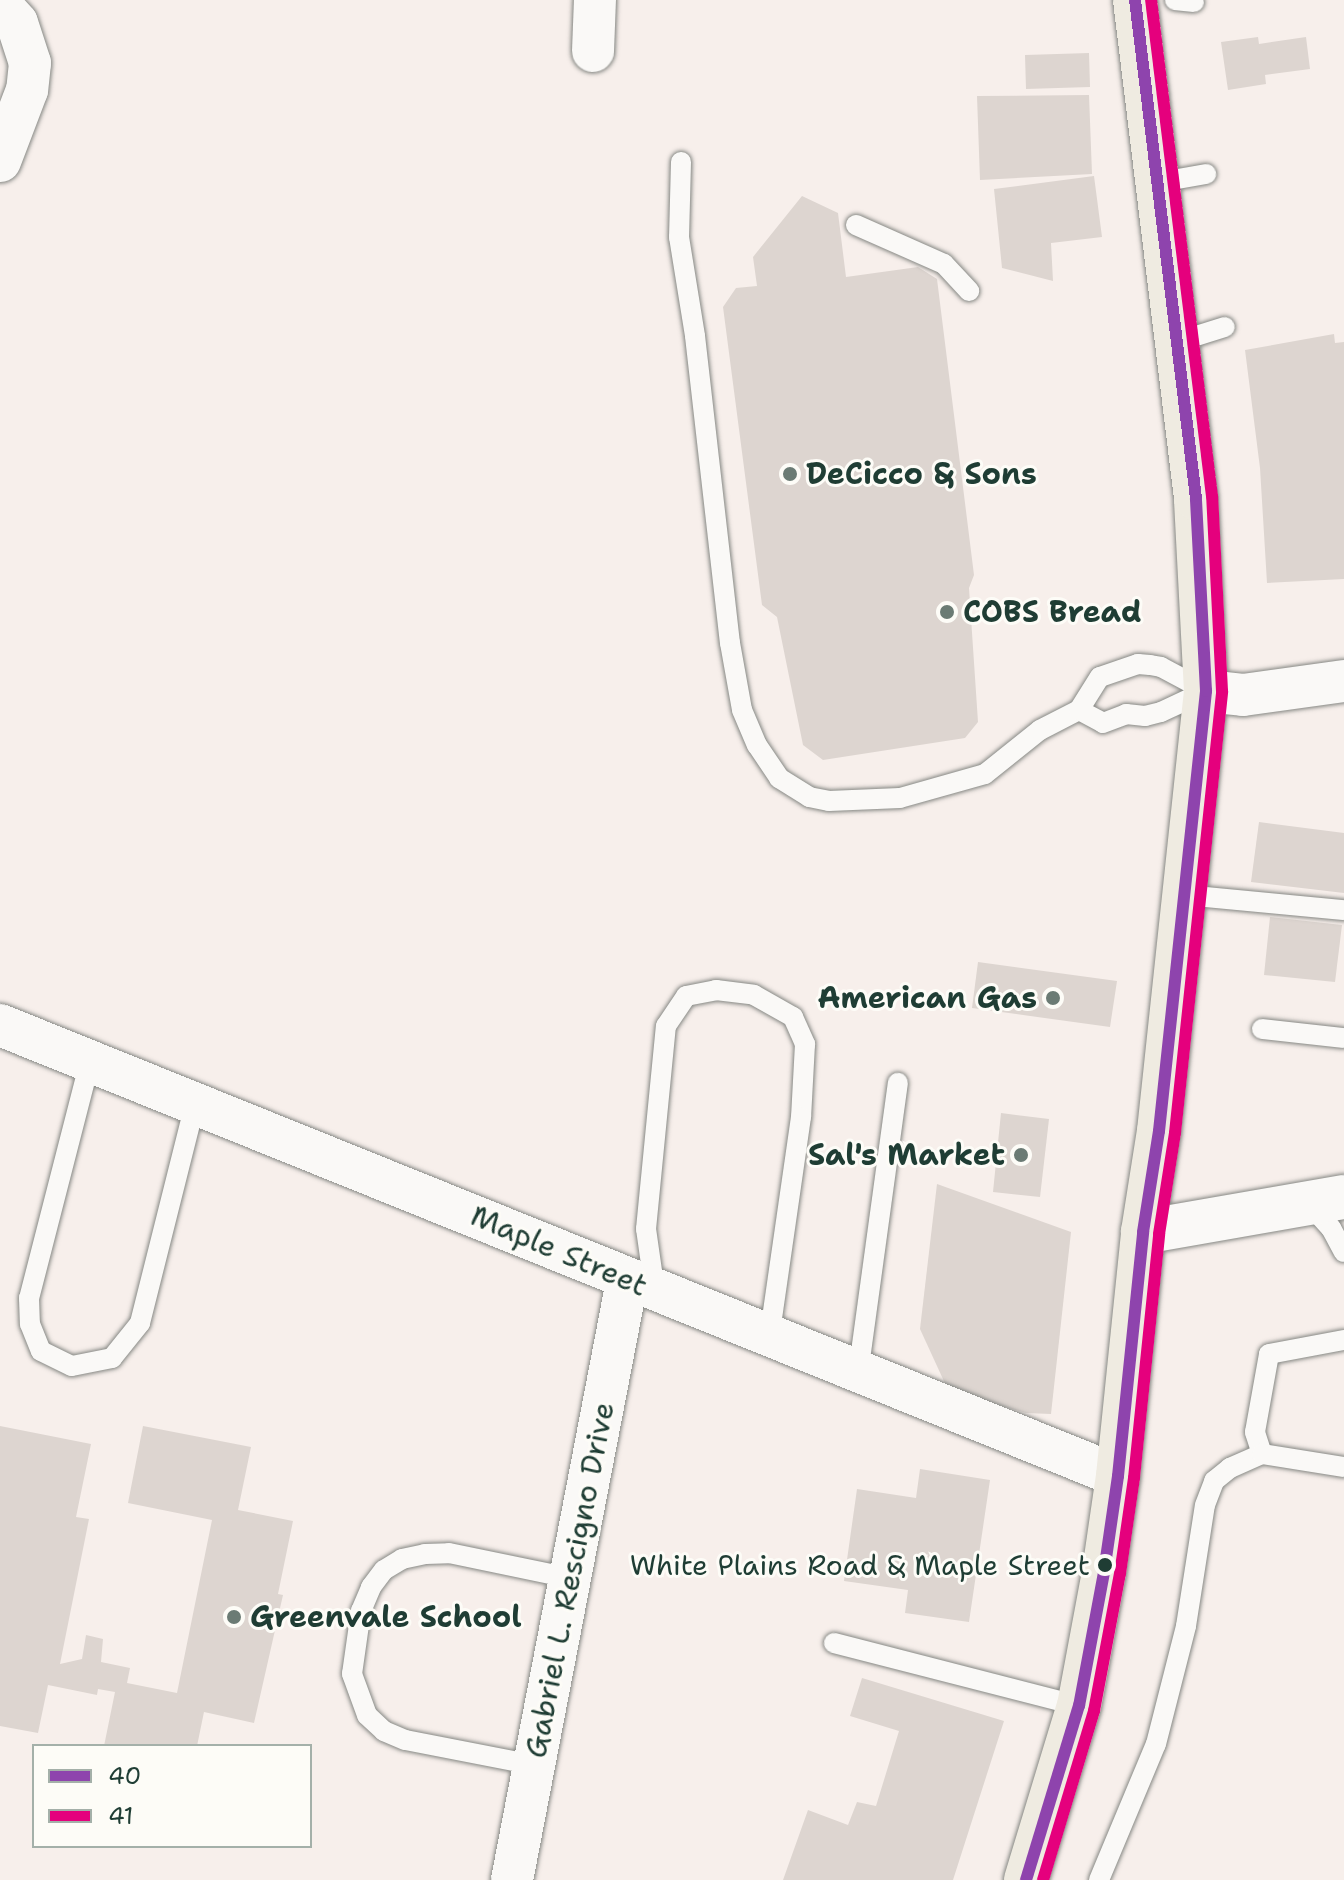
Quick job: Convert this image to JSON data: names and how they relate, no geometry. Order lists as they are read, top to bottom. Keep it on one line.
{"streets":{"street":["Maple Street","Gabriel L. Rescigno Drive"]},"crossings":[["Maple Street","Gabriel L. Rescigno Drive"]],"places":["DeCicco & Sons","COBS Bread","American Gas","Sal's Market","White Plains Road & Maple Street","Greenvale School"],"lines":["transit line 40","transit line 41"],"legend":["40","41"]}
